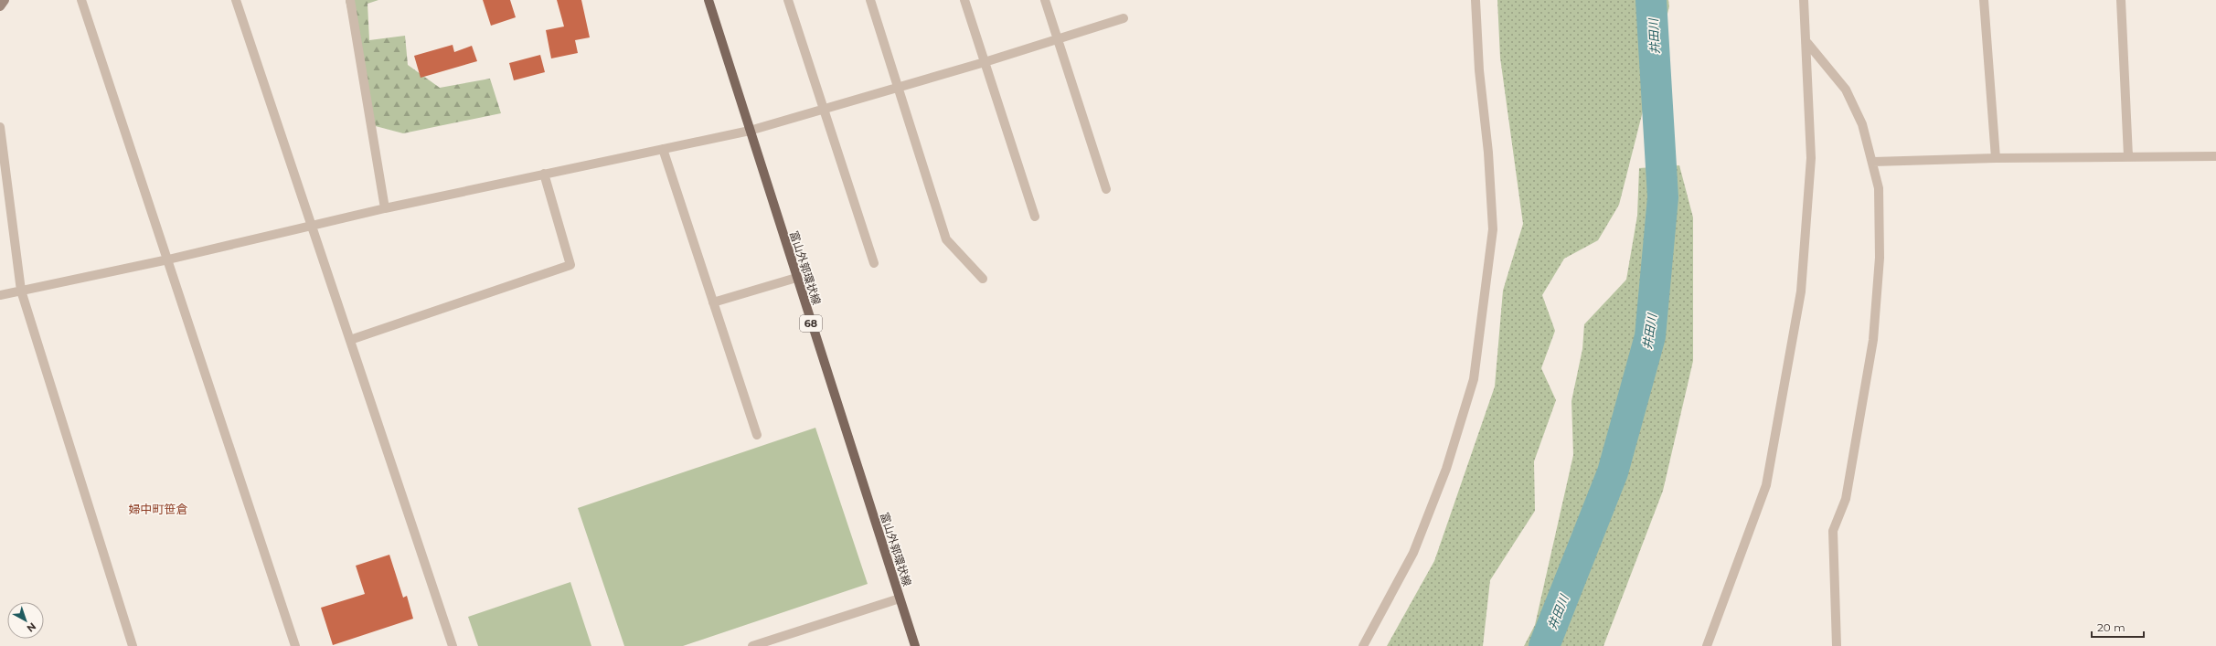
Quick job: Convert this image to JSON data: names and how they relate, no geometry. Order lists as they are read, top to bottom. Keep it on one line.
{"streets":{"main road":["富山外郭環状線","68"]},"districts":["婦中町笹倉"],"water":["井田川"],"scale_bar":"20 m","north":"bottom right"}
